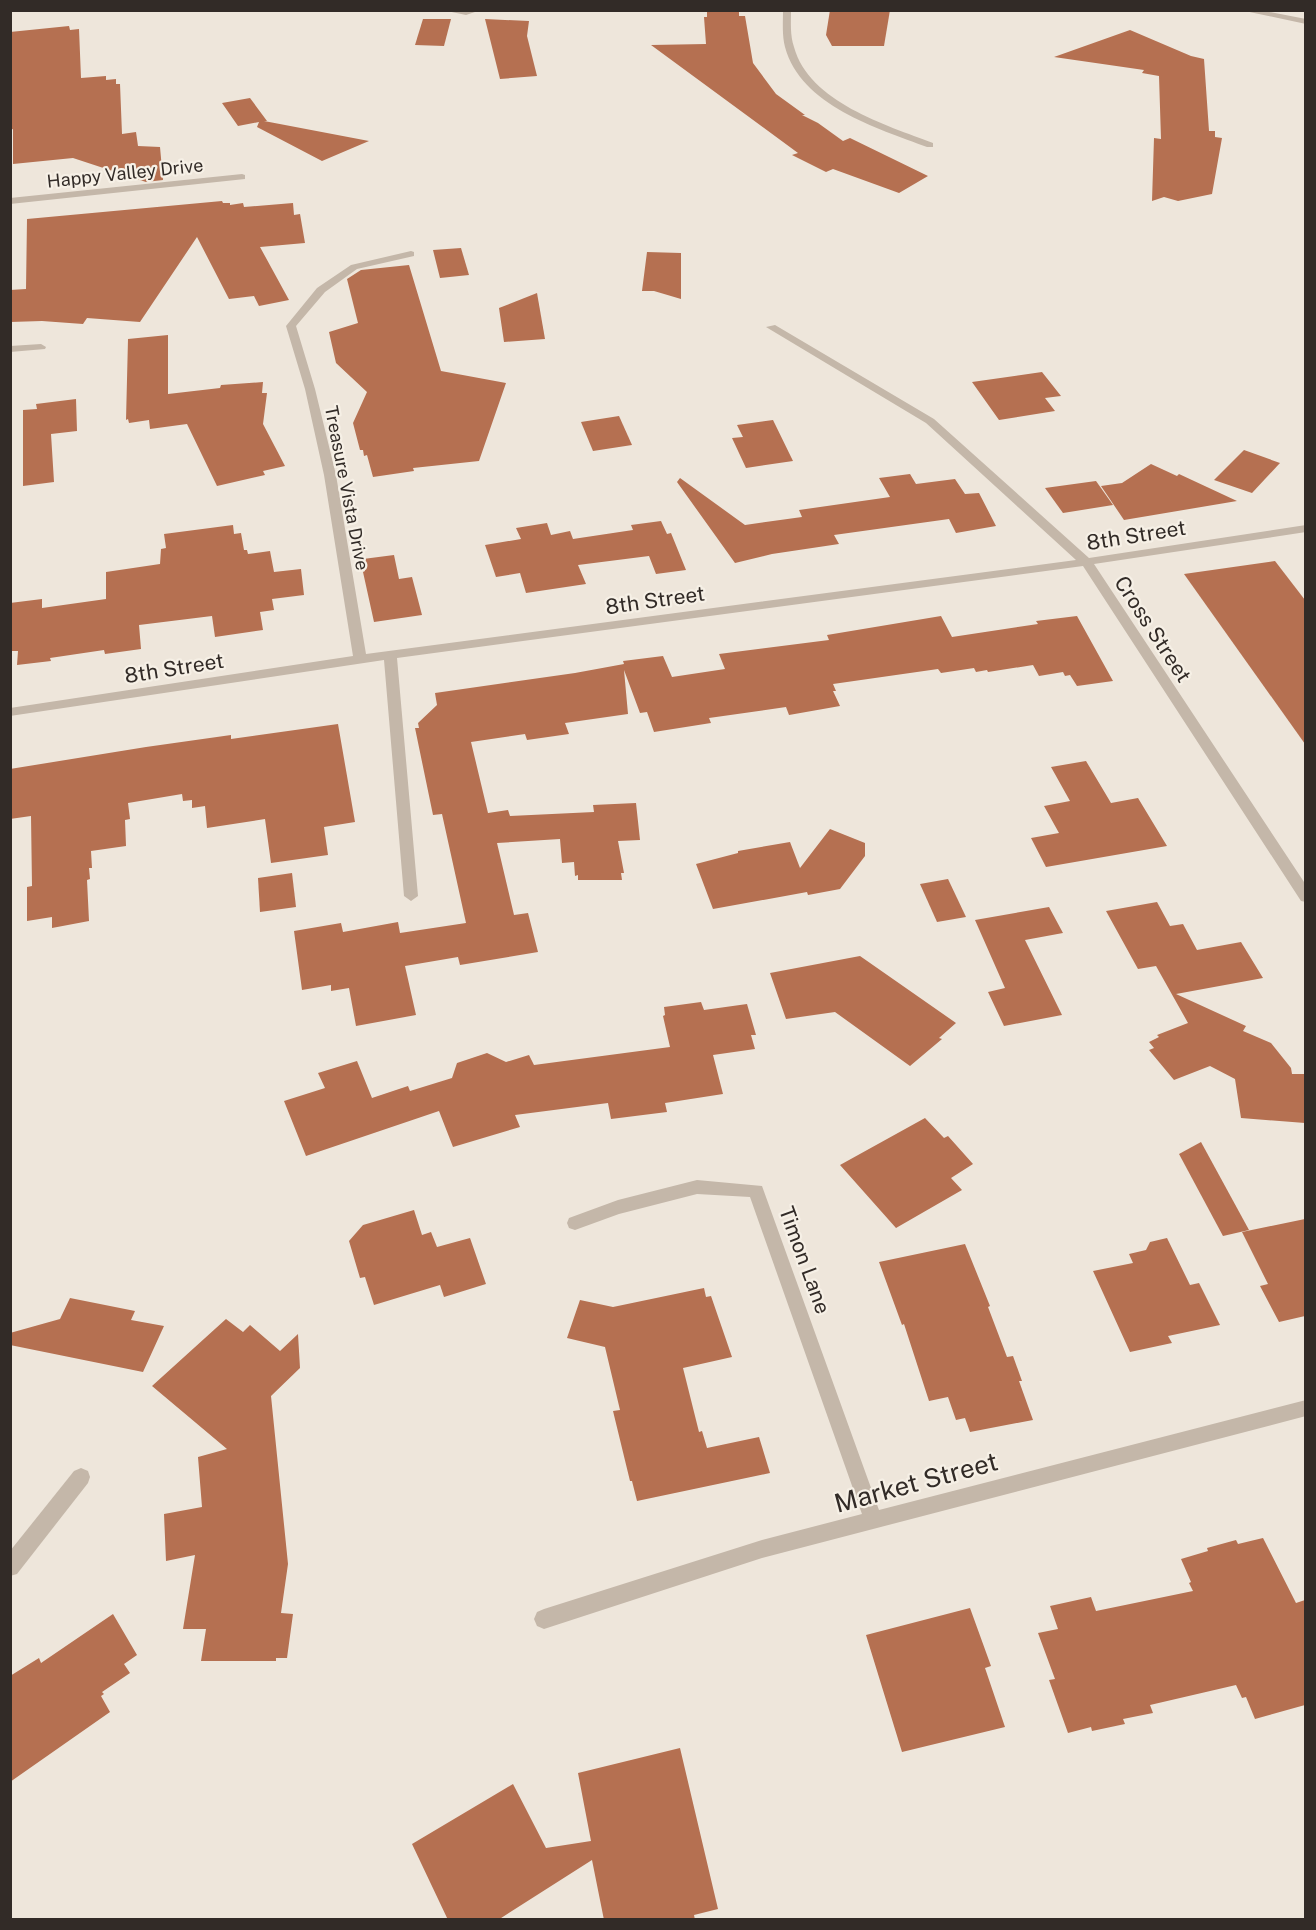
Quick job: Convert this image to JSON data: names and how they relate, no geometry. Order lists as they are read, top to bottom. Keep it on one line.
{"streets":{"street":["Happy Valley Drive","Treasure Vista Drive","8th Street","Cross Street","Timon Lane","Market Street"]},"crossings":[["Treasure Vista Drive","8th Street"],["8th Street","Cross Street"],["Timon Lane","Market Street"]]}
